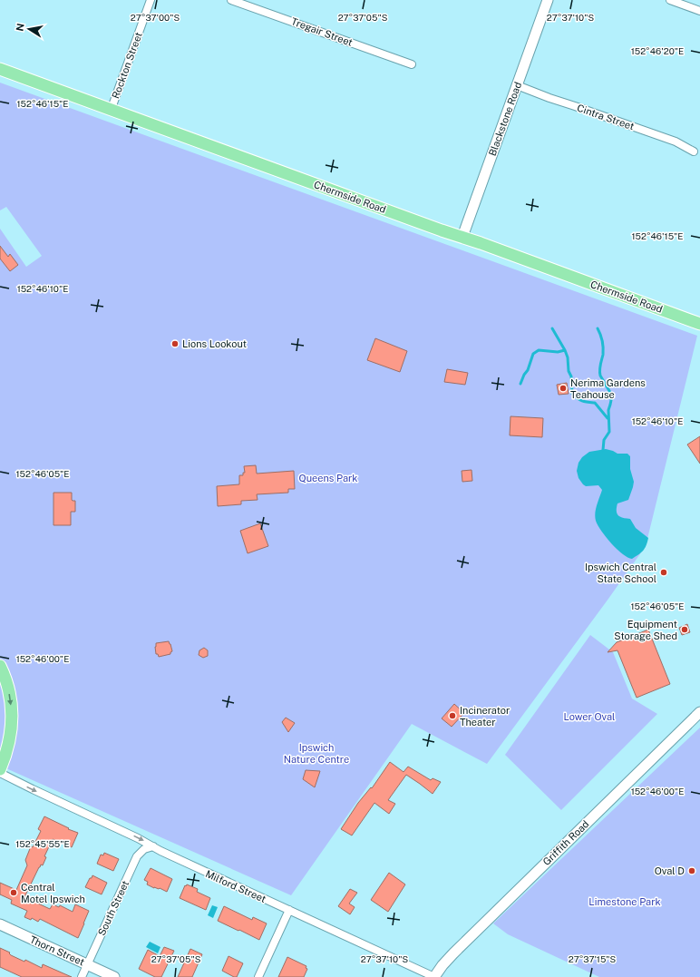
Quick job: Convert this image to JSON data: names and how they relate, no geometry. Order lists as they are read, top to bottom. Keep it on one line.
{"streets":{"main road":["Blackstone Road","Chermside Road","Griffith Road","Thorn Street"],"street":["Tregair Street","Rockton Street","Cintra Street","Milford Street","South Street"]},"crossings":[["Rockton Street","Chermside Road"],["Cintra Street","Blackstone Road"],["Blackstone Road","Chermside Road"],["Griffith Road","Milford Street"],["Milford Street","South Street"],["South Street","Thorn Street"]],"one_way":["Milford Street"],"parks":["Queens Park","Lower Oval","Ipswich Nature Centre","Limestone Park"],"places":["Lions Lookout","Nerima Gardens Teahouse","Ipswich Central State School","Equipment Storage Shed","Incinerator Theater","Oval D","Central Motel Ipswich"],"north":"left","coordinates":["27°37'00\"S","27°37'05\"S","27°37'10\"S","152°46'20\"E","152°46'15\"E","152°46'10\"E","152°46'05\"E","152°46'00\"E","152°45'55\"E","27°37'15\"S"]}
